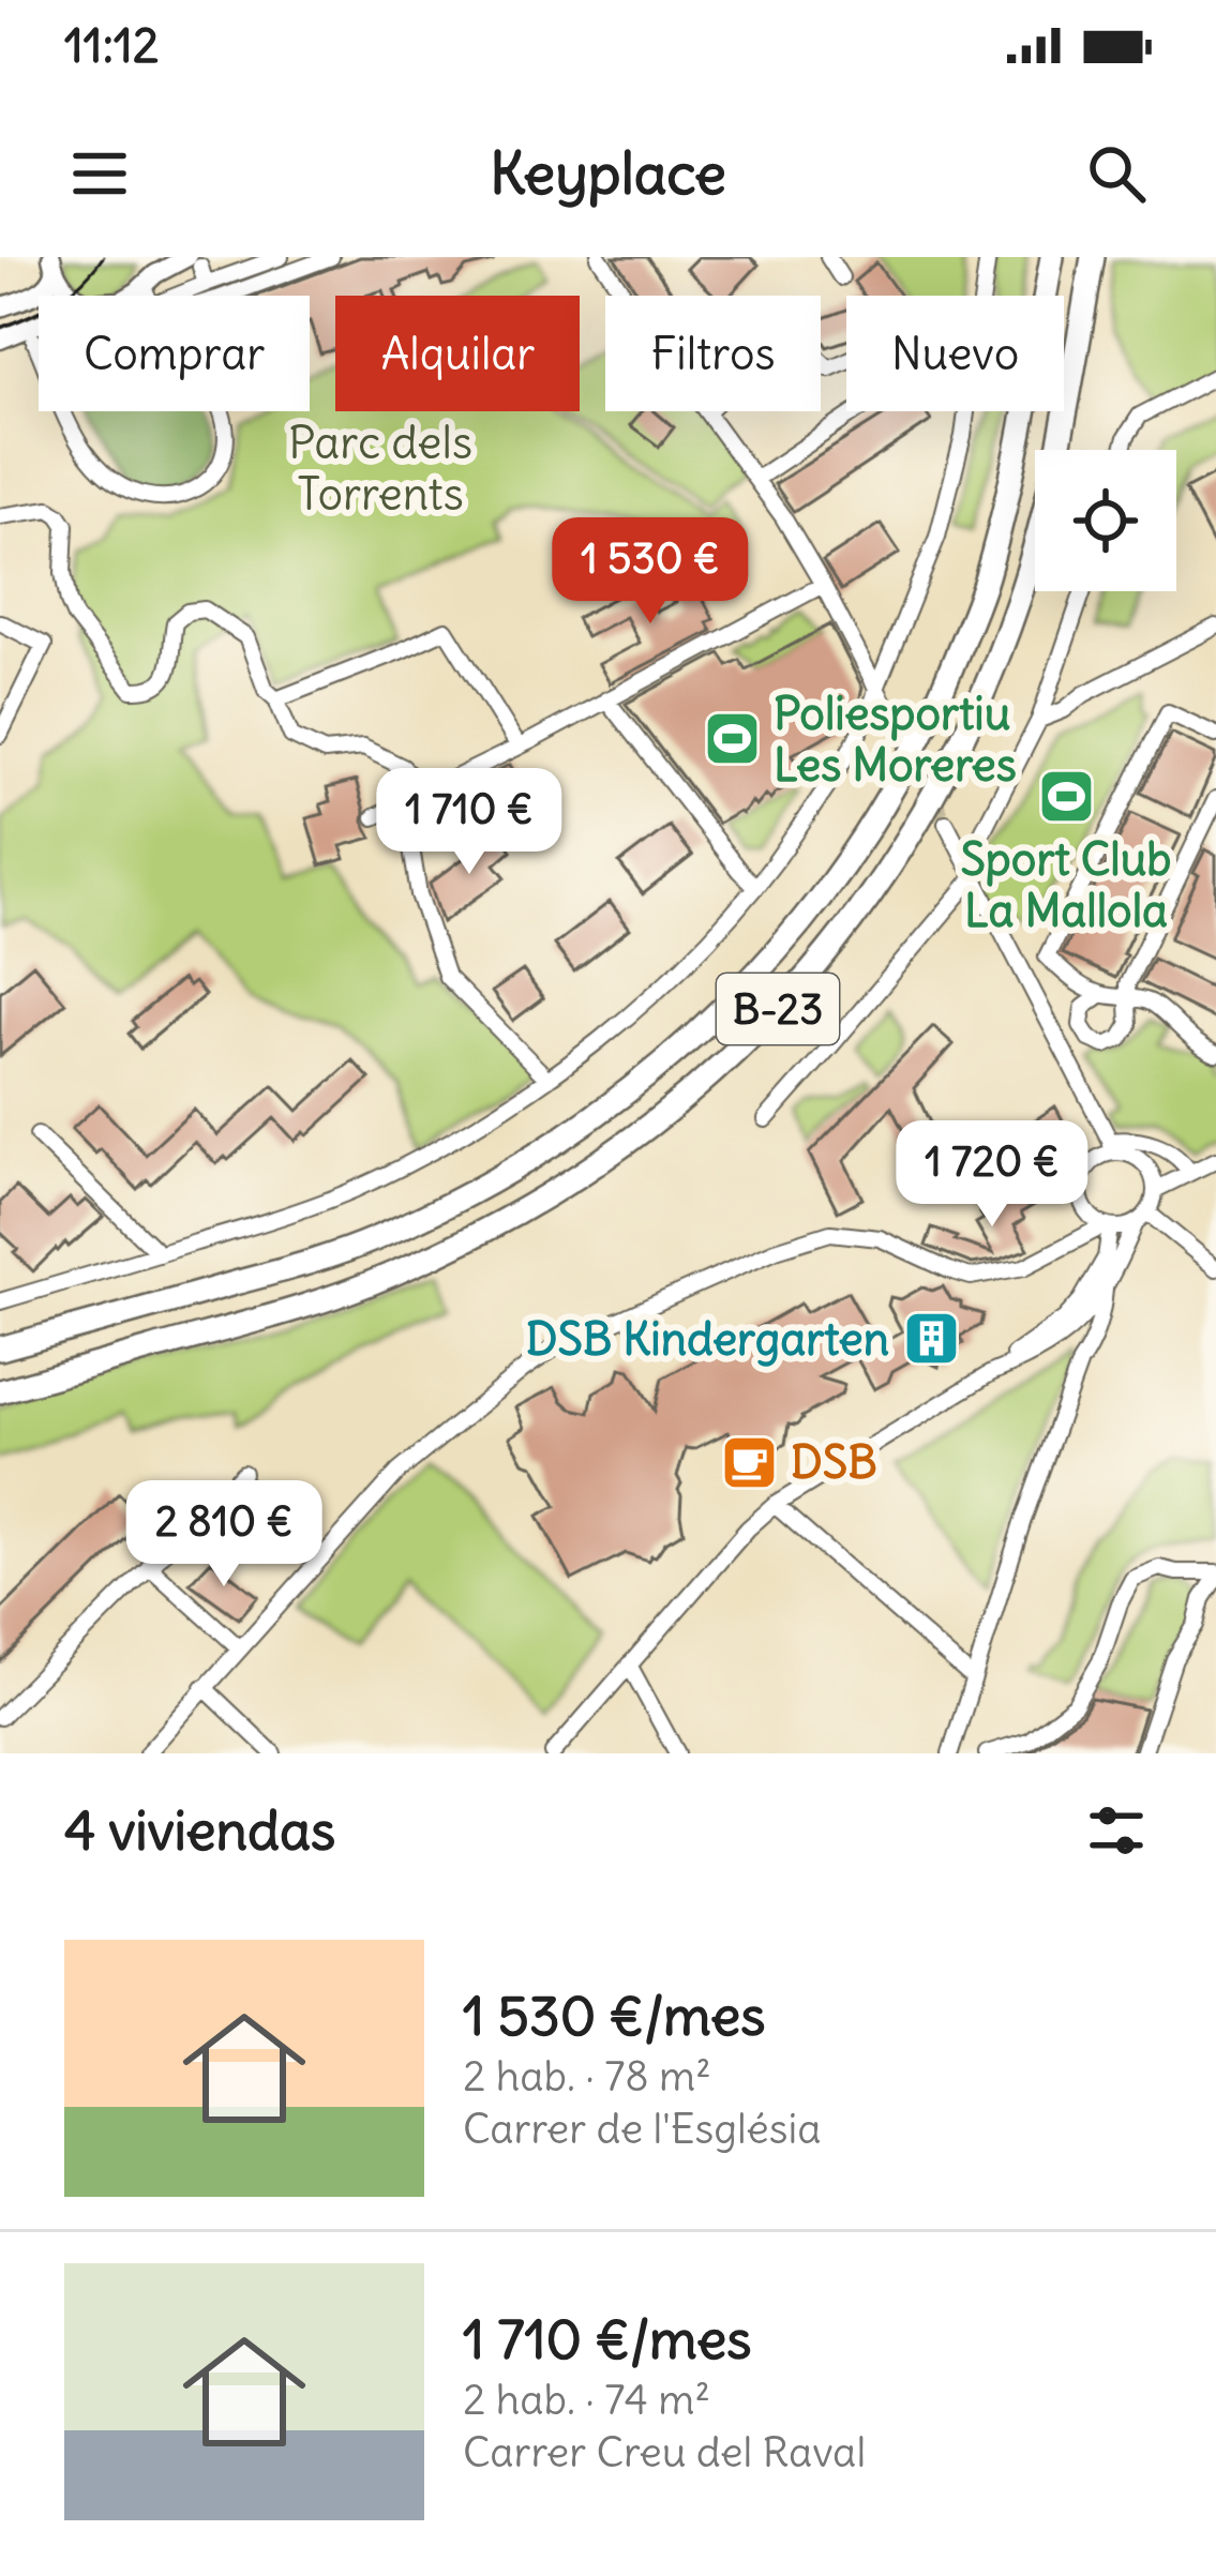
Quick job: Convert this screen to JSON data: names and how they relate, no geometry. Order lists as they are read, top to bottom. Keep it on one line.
{"streets":{"highway":["B-23"]},"parks":["Parc dels Torrents"],"places":{"sports":["Poliesportiu Les Moreres","Sport Club La Mallola"],"building":["DSB Kindergarten"],"cafe":["DSB"]},"page":{"status":"11:12","header":"Keyplace","chip":["Comprar","Alquilar","Filtros","Nuevo"],"price":["1 530 €","1 710 €","1 720 €","2 810 €"],"heading":"4 viviendas","list":[{"name":"1 530 €/mes","note":"2 hab. · 78 m² · Carrer de l'Església"},{"name":"1 710 €/mes","note":"2 hab. · 74 m² · Carrer Creu del Raval"}]}}
